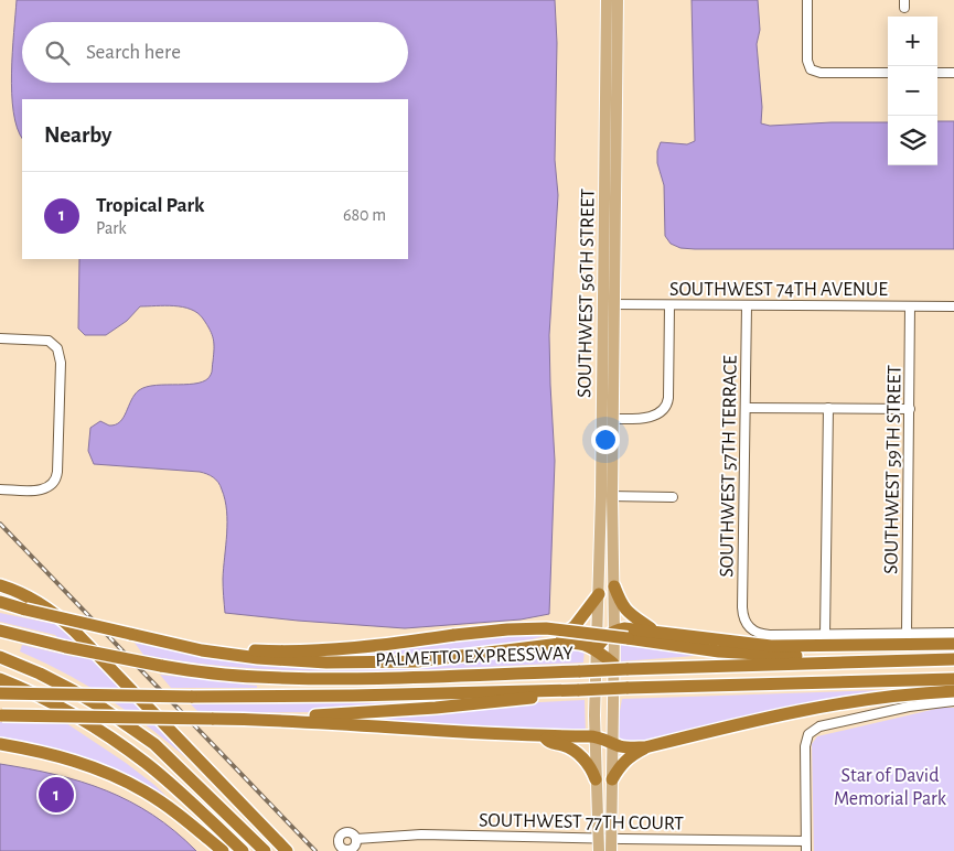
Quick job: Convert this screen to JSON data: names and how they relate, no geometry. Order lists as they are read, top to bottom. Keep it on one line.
{"streets":{"highway":["PALMETTO EXPRESSWAY"],"main road":["SOUTHWEST 56TH STREET"],"street":["SOUTHWEST 74TH AVENUE","SOUTHWEST 57TH TERRACE","SOUTHWEST 59TH STREET","SOUTHWEST 77TH COURT"]},"crossings":[["SOUTHWEST 74TH AVENUE","SOUTHWEST 56TH STREET"],["SOUTHWEST 74TH AVENUE","SOUTHWEST 57TH TERRACE"],["SOUTHWEST 74TH AVENUE","SOUTHWEST 59TH STREET"],["SOUTHWEST 56TH STREET","SOUTHWEST 77TH COURT"]],"parks":["Star of David Memorial Park"],"page":{"map_buttons":["+","−"],"search":"Search here","heading":"Nearby","list":[{"mark":"1","name":"Tropical Park","note":"Park","value":"680 m"}],"pins":"1"}}
